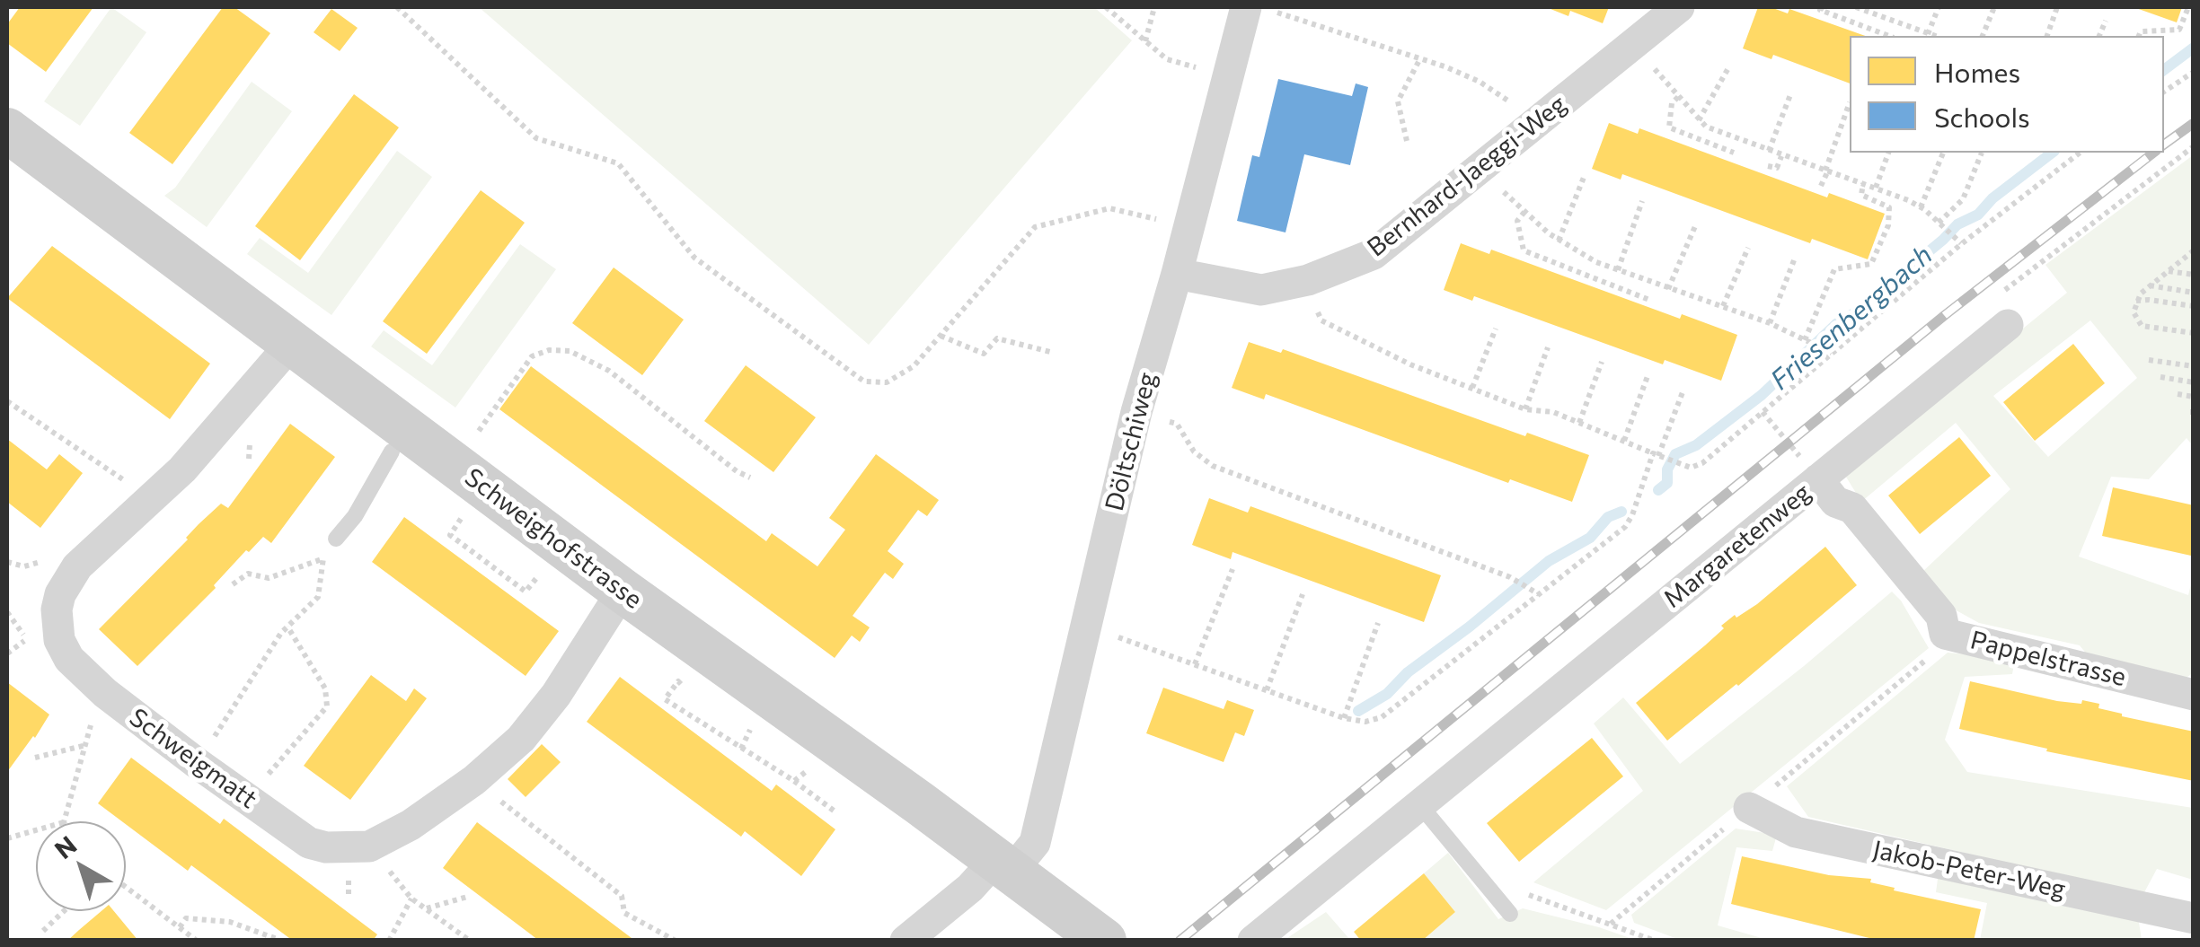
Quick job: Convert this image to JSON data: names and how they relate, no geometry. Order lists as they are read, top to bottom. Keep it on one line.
{"streets":{"main road":["Schweighofstrasse"],"street":["Bernhard-Jaeggi-Weg","Döltschiweg","Margaretenweg","Pappelstrasse","Schweigmatt","Jakob-Peter-Weg"]},"crossings":[["Bernhard-Jaeggi-Weg","Döltschiweg"],["Döltschiweg","Schweighofstrasse"],["Schweighofstrasse","Schweigmatt"],["Margaretenweg","Pappelstrasse"]],"water":["Friesenbergbach"],"legend":["Homes","Schools"],"north":"top left"}
